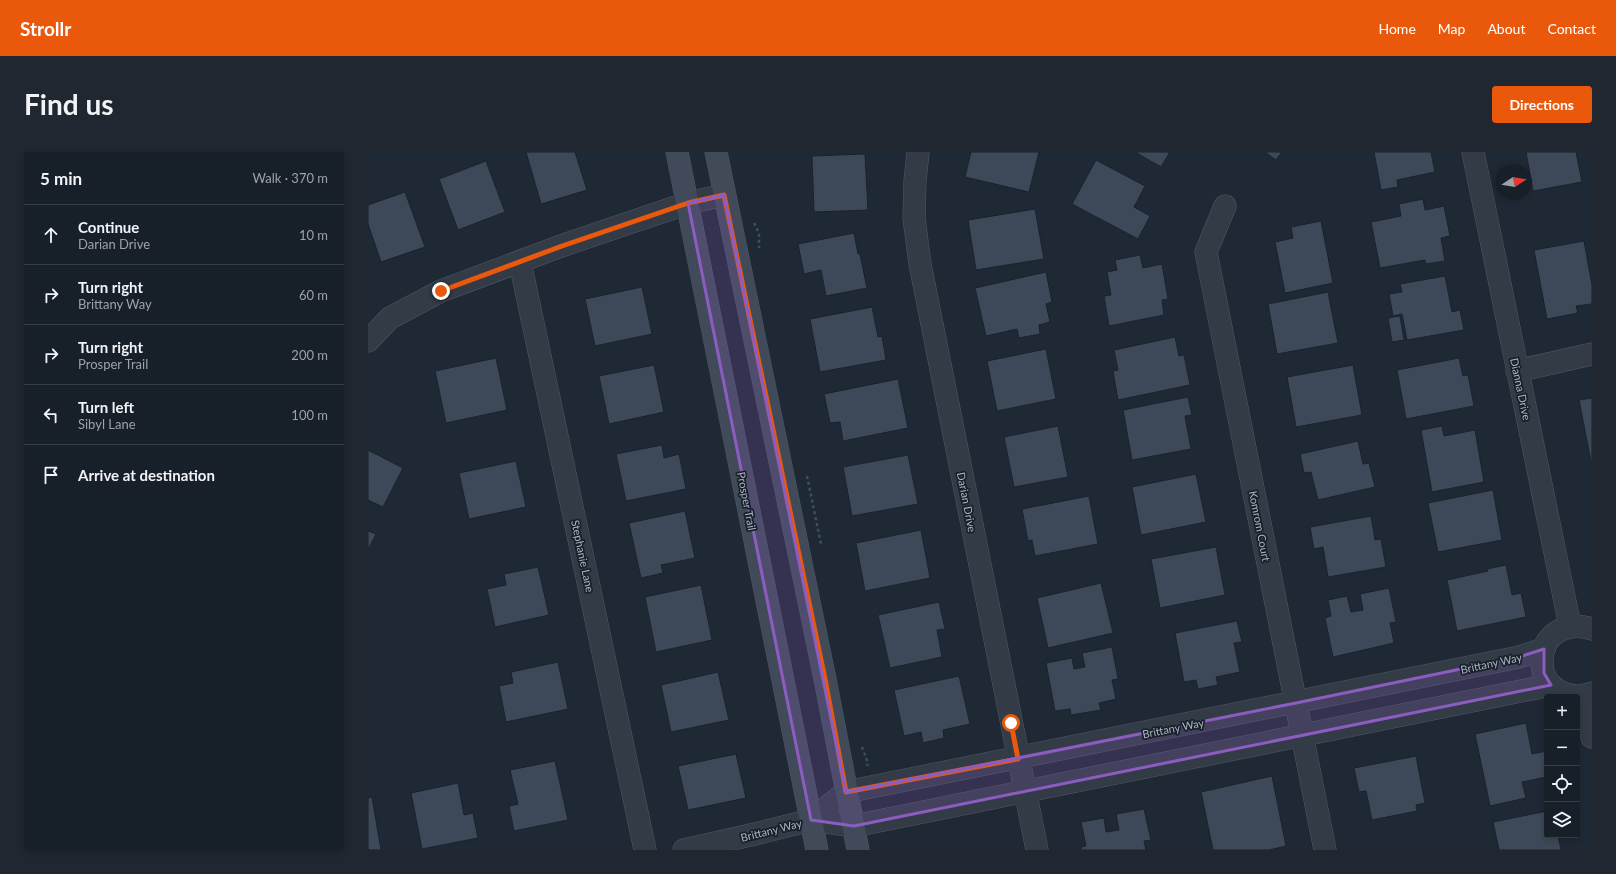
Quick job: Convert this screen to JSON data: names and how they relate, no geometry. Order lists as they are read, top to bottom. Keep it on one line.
{"streets":{"main road":["Prosper Trail"],"street":["Dianna Drive","Darian Drive","Komrom Court","Stephanie Lane","Brittany Way"]},"crossings":[["Prosper Trail","Brittany Way"],["Darian Drive","Brittany Way"],["Komrom Court","Brittany Way"]],"north":"right","page":{"header":"Strollr","nav":["Home","Map","About","Contact"],"buttons":"Directions","title":"Find us","heading":["5 min","Walk · 370 m"],"list":[["Continue","Darian Drive","10 m"],["Turn right","Brittany Way","60 m"],["Turn right","Prosper Trail","200 m"],["Turn left","Sibyl Lane","100 m"],"Arrive at destination"],"map_buttons":["+","−"]}}
